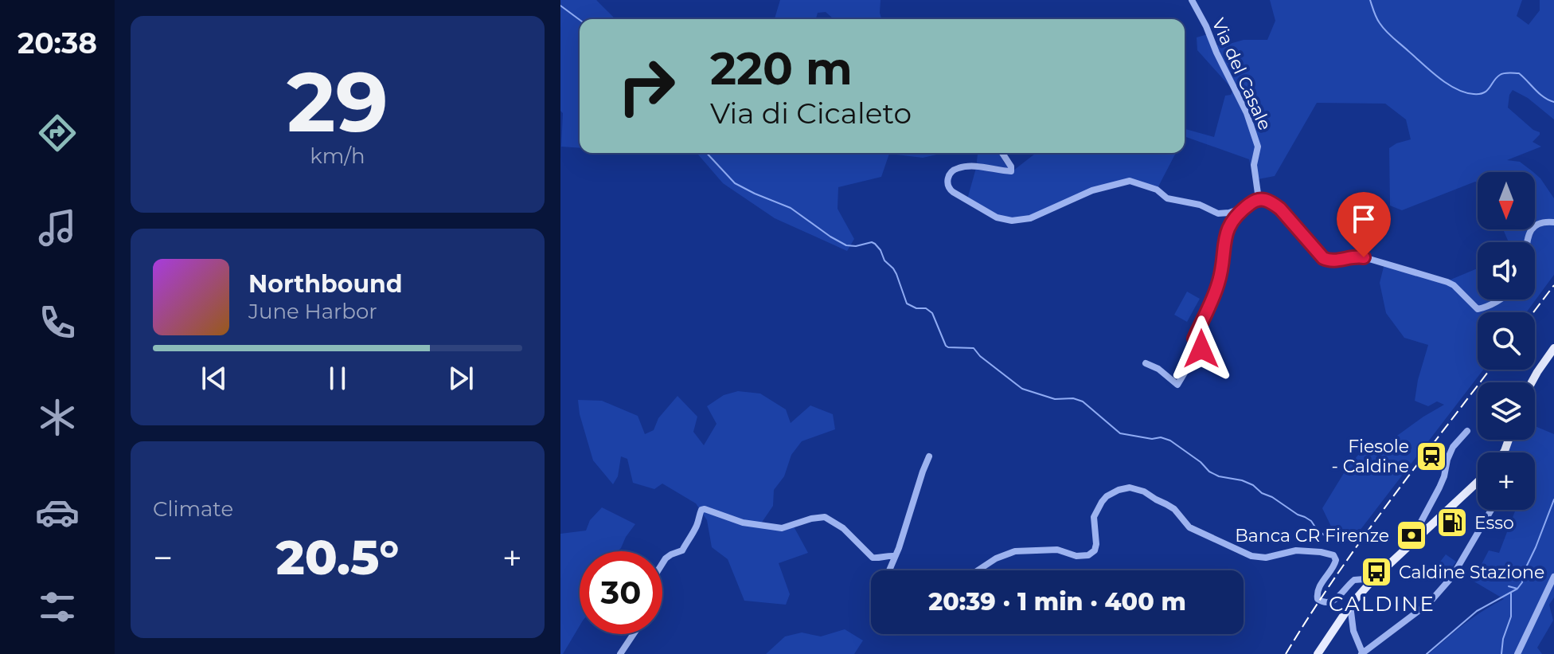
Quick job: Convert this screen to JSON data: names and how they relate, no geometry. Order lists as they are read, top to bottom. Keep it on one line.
{"streets":{"street":["Via del Casale"]},"districts":["CALDINE"],"places":{"station":["Fiesole - Caldine"],"fuel station":["Esso"],"bank":["Banca CR Firenze"],"bus stop":["Caldine Stazione"]},"north":"bottom","page":{"tabs":"20:38","tile":[["29","km/h"],"Climate"],"turn":["220 m","Via di Cicaleto"],"map_buttons":"+","song":["Northbound","June Harbor"],"heat":["−","20.5°","+"],"limit":"30","trip":"20:39 · 1 min · 400 m"}}
